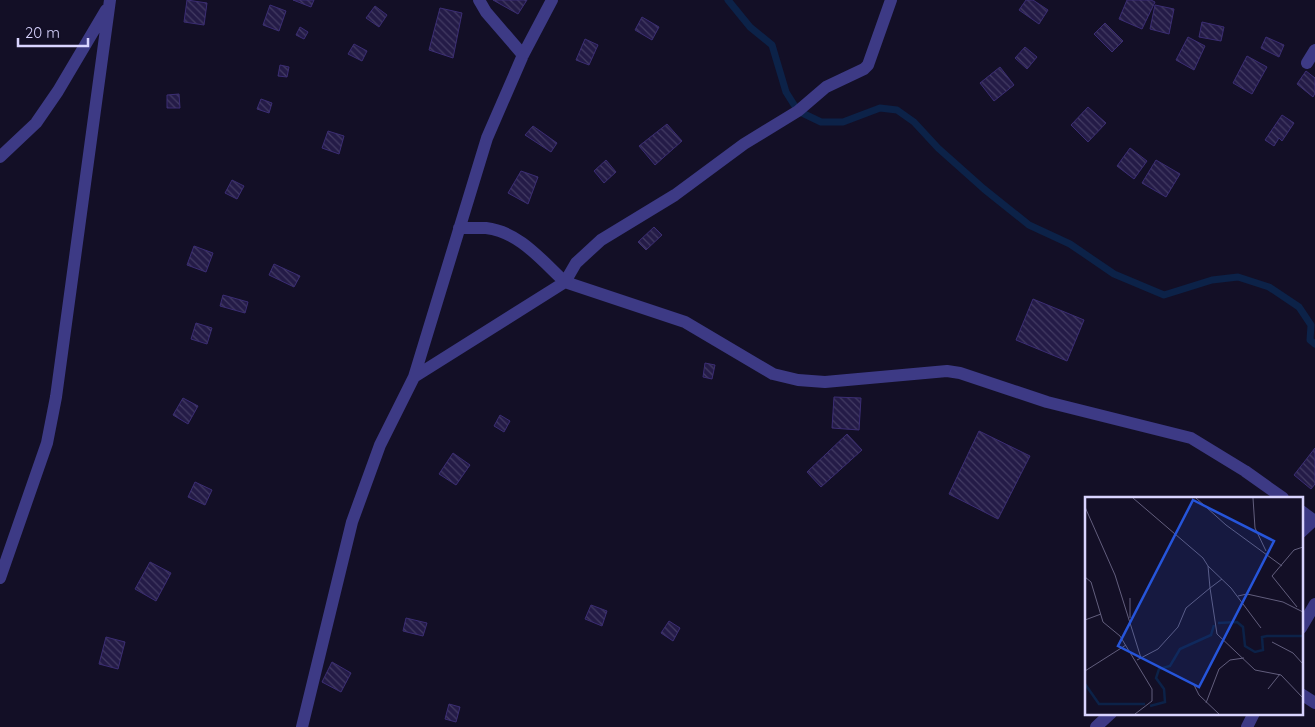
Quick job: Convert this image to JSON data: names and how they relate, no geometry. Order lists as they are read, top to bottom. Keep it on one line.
{"scale_bar":"20 m"}
